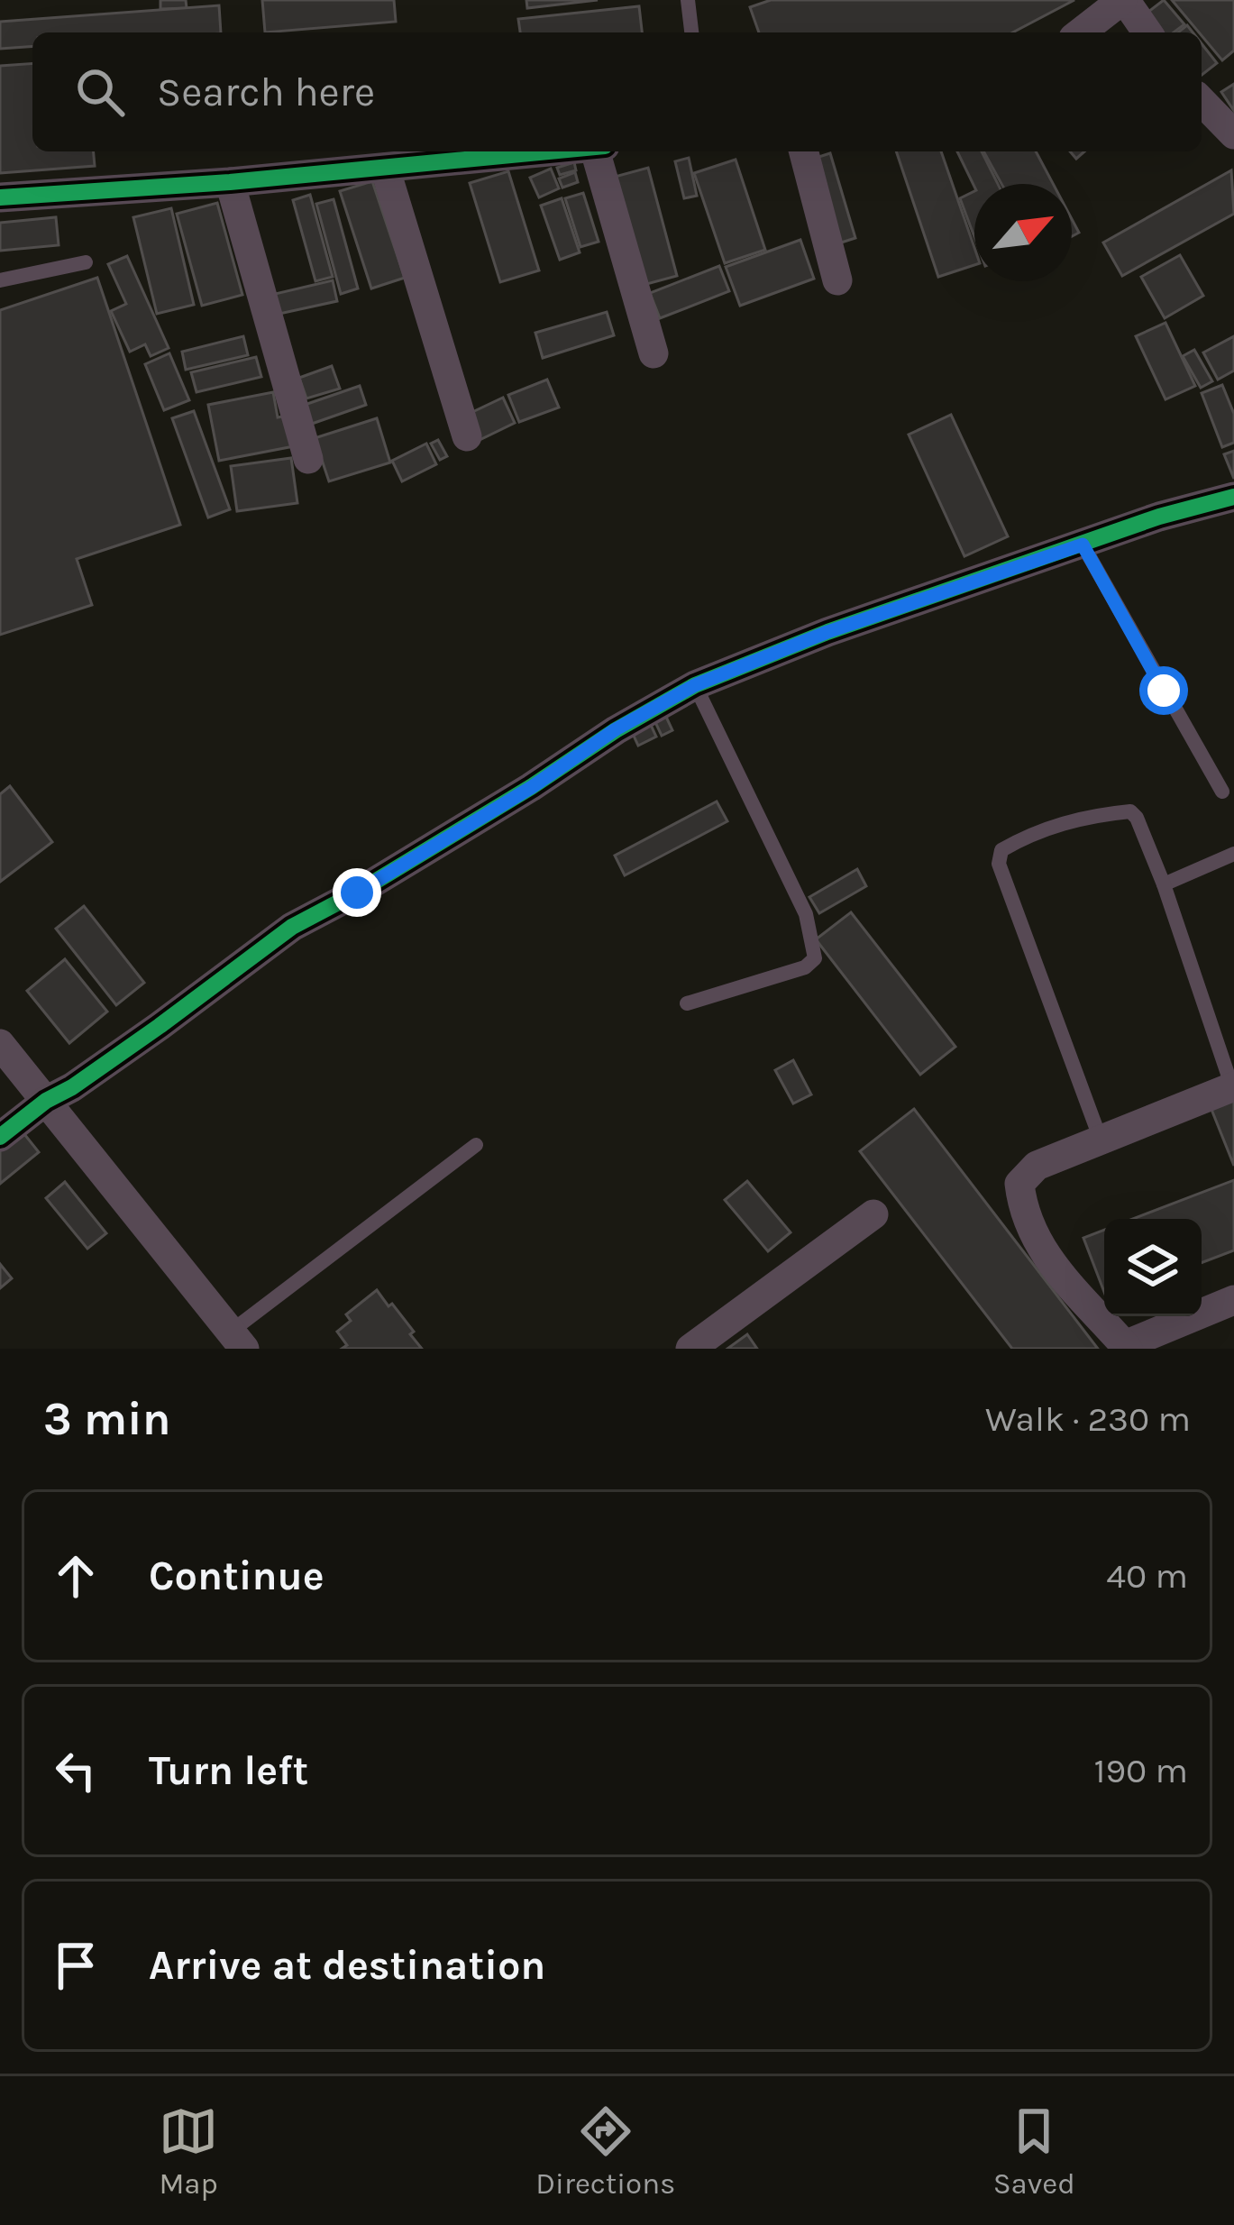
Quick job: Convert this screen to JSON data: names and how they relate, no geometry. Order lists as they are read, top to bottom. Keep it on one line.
{"north":"top right","page":{"search":"Search here","heading":["3 min","Walk · 230 m"],"list":[["Continue","40 m"],["Turn left","190 m"],"Arrive at destination"],"nav":["Map","Directions","Saved"]}}
